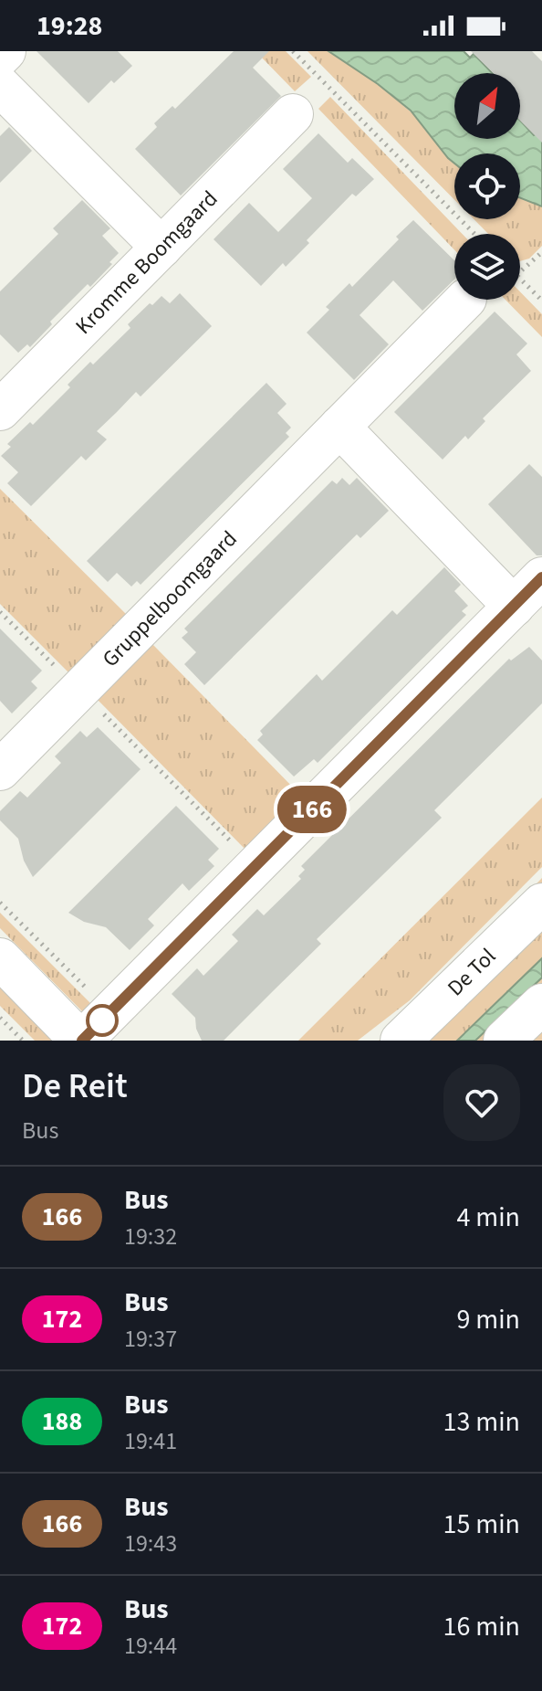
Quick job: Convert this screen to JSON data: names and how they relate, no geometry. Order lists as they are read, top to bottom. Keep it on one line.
{"streets":{"street":["Kromme Boomgaard","Gruppelboomgaard","De Tol"]},"lines":["bus line 166"],"north":"top right","page":{"status":"19:28","on_map":"166","heading":["De Reit","Bus"],"list":[{"mark":"166","name":"Bus","note":"19:32","value":"4 min"},{"mark":"172","name":"Bus","note":"19:37","value":"9 min"},{"mark":"188","name":"Bus","note":"19:41","value":"13 min"},{"mark":"166","name":"Bus","note":"19:43","value":"15 min"},{"mark":"172","name":"Bus","note":"19:44","value":"16 min"}]}}
